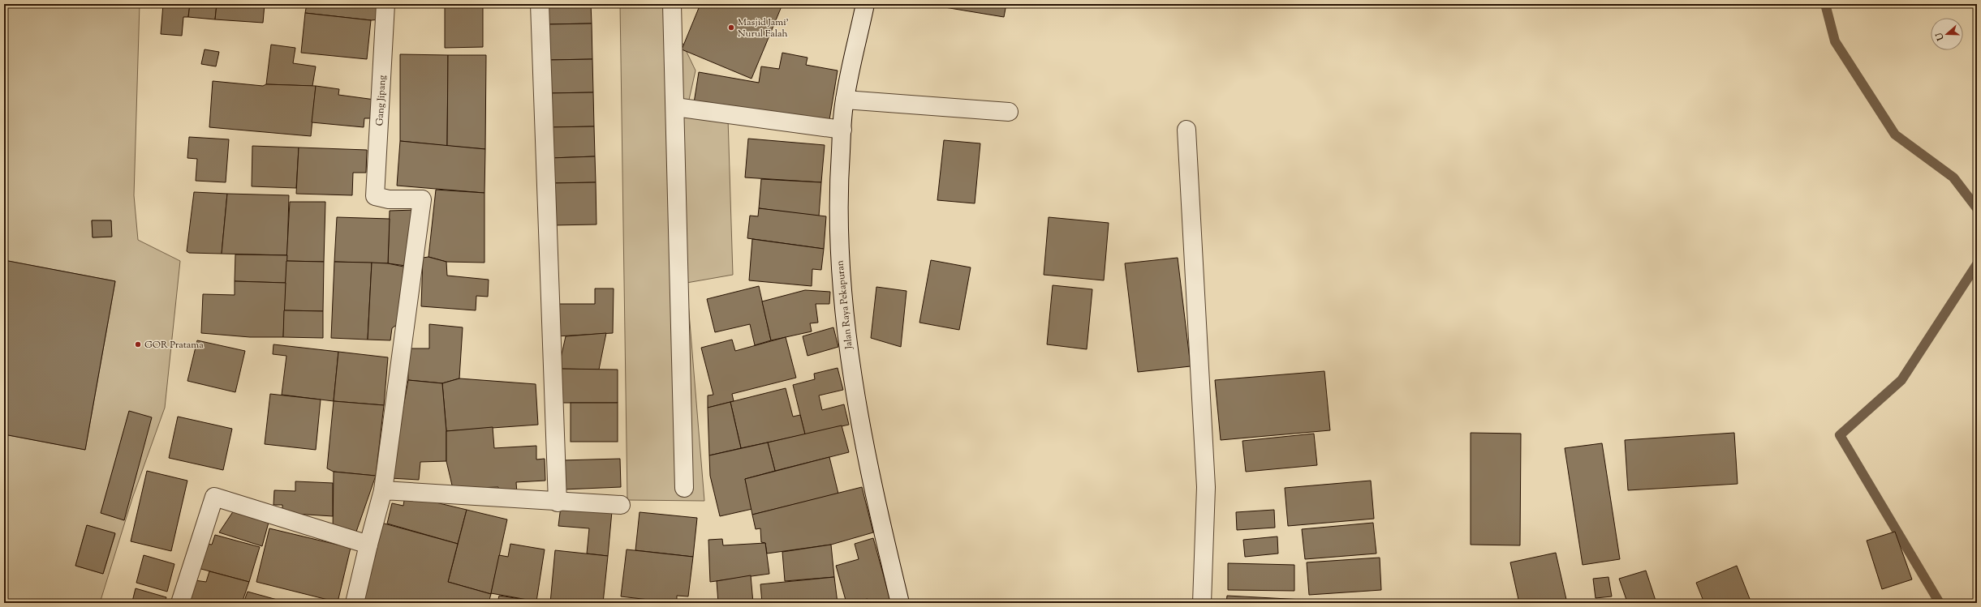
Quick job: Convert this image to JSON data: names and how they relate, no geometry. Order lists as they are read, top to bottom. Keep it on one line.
{"streets":{"street":["Gang Jipang","Jalan Raya Pekapuran"]},"places":["Masjid Jami' Nurul Falah","GOR Pratama"],"north":"left"}
